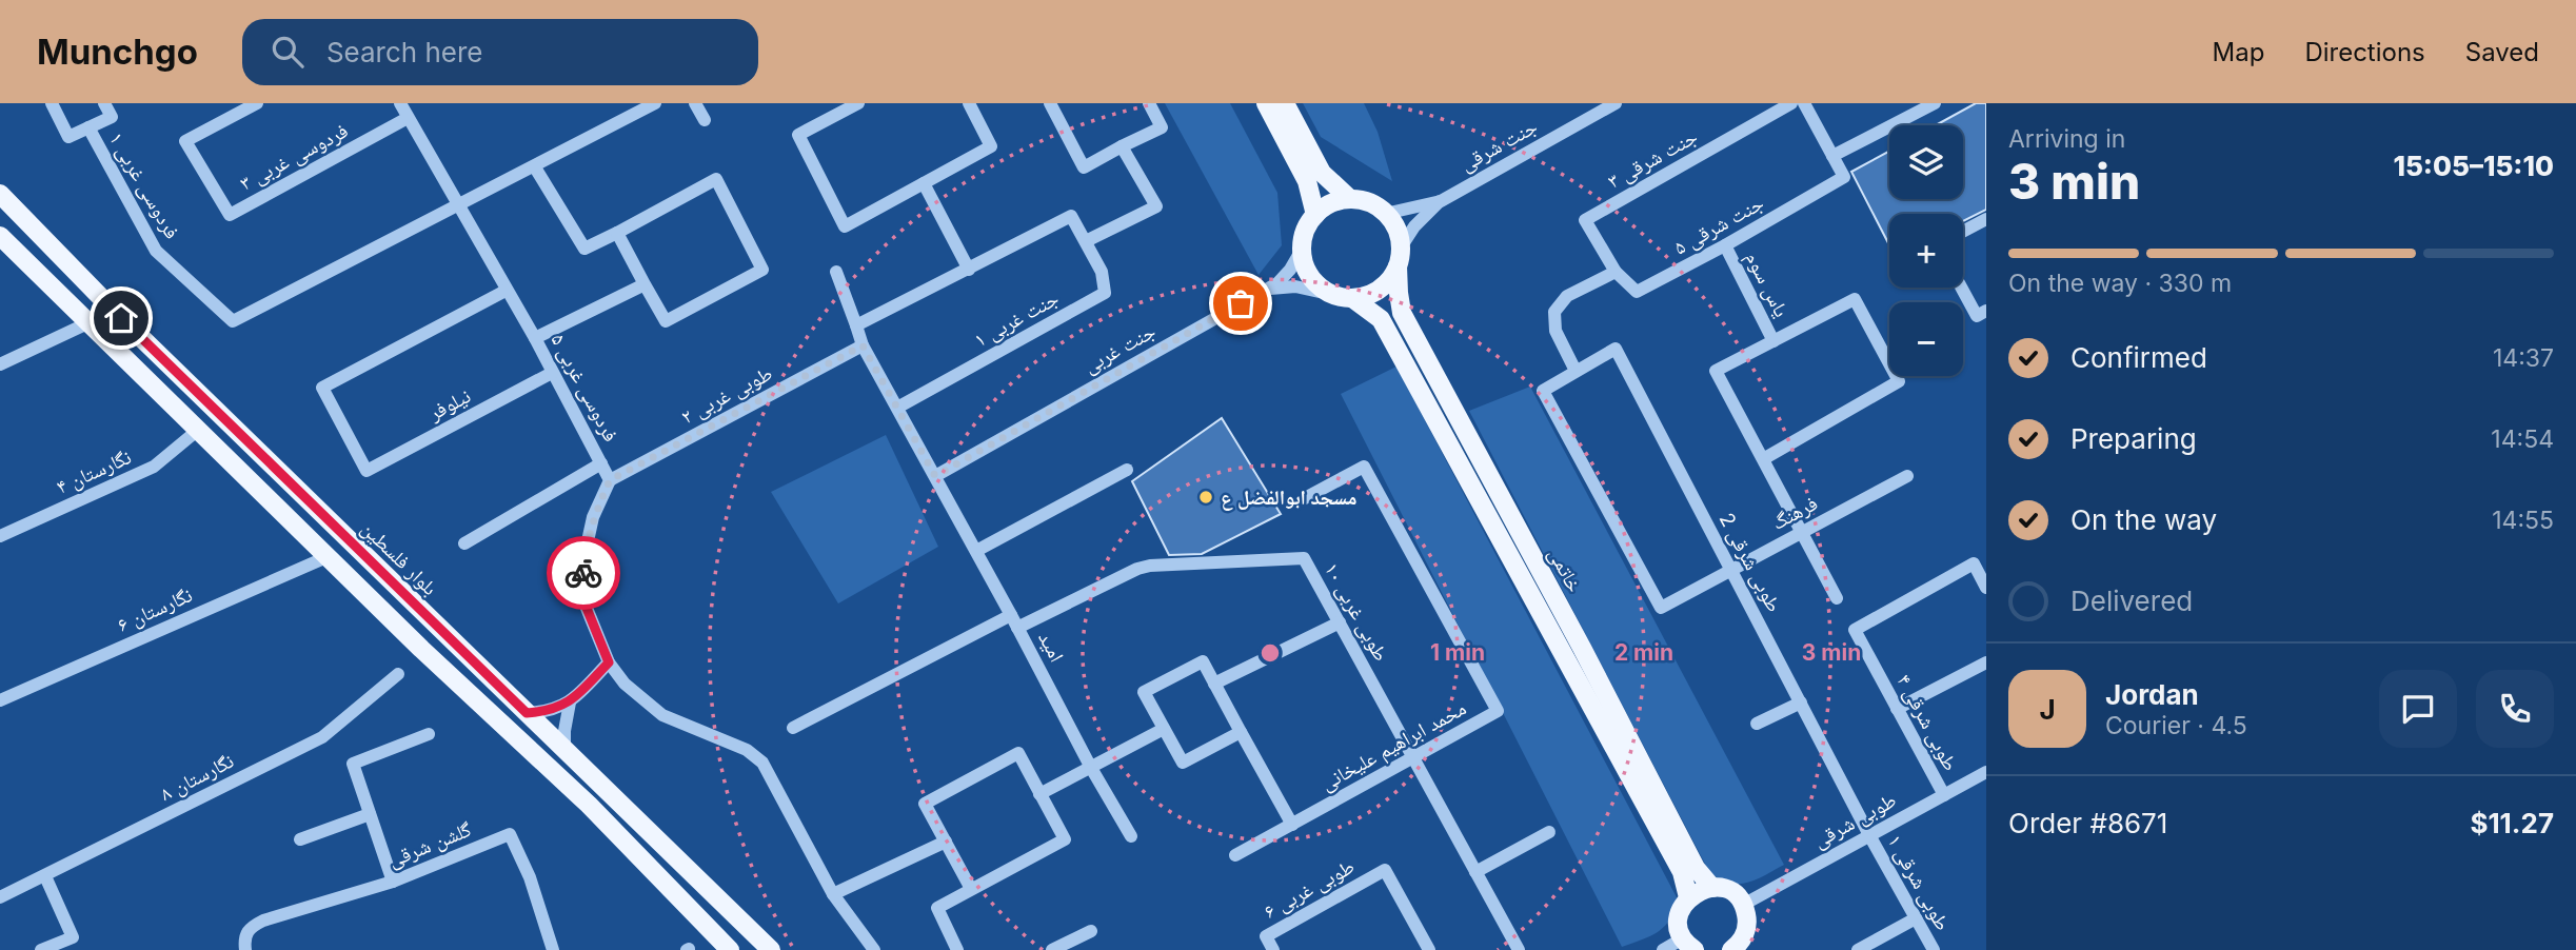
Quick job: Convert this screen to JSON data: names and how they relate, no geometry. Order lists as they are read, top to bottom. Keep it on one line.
{"streets":{"main road":["بلوار فلسطین","خاتمی"],"street":["جنت شرقی","فردوسی غربی ۳","جنت شرقی ۳","فردوسی غربی ۱","جنت شرقی ۵","یاس سوم","جنت غربی ۱","جنت غربی","فردوسی غربی ۵","طوبی غربی ۲","نیلوفر","نگارستان ۴","فرهنگ","طوبی شرقی 2","نگارستان ۶","طوبی غربی ۱۰","امید","طوبی شرقی ۴","محمد ابراهیم علیخانی","نگارستان ۸","طوبی شرقی","گلشن شرقی","طوبی شرقی ۱","طوبی غربی ۶"]},"crossings":[["فردوسی غربی ۳","فردوسی غربی ۵"],["جنت شرقی ۳","جنت شرقی ۵"],["فردوسی غربی ۱","فردوسی غربی ۵"],["جنت شرقی ۵","یاس سوم"],["جنت غربی ۱","امید"],["جنت غربی","خاتمی"],["جنت غربی","امید"],["فردوسی غربی ۵","طوبی غربی ۲"],["فردوسی غربی ۵","نیلوفر"],["طوبی غربی ۲","امید"],["فرهنگ","طوبی شرقی 2"],["طوبی شرقی 2","طوبی شرقی"],["طوبی شرقی 2","طوبی شرقی ۱"],["طوبی غربی ۱۰","امید"],["طوبی غربی ۱۰","محمد ابراهیم علیخانی"],["طوبی شرقی ۴","طوبی شرقی"],["طوبی شرقی","طوبی شرقی ۱"]],"places":["مسجد ابوالفضل ع"],"page":{"header":"Munchgo","search":"Search here","nav":["Map","Directions","Saved"],"heading":["3 min","Arriving in","15:05–15:10"],"panel":["Jordan","Courier · 4.5","Order #8671","$11.27"],"map_buttons":["+","−"],"bar":"On the way · 330 m","list":[["Confirmed","14:37"],["Preparing","14:54"],["On the way","14:55"],"Delivered"],"round":"J"},"rings":["1 min","2 min","3 min"]}
